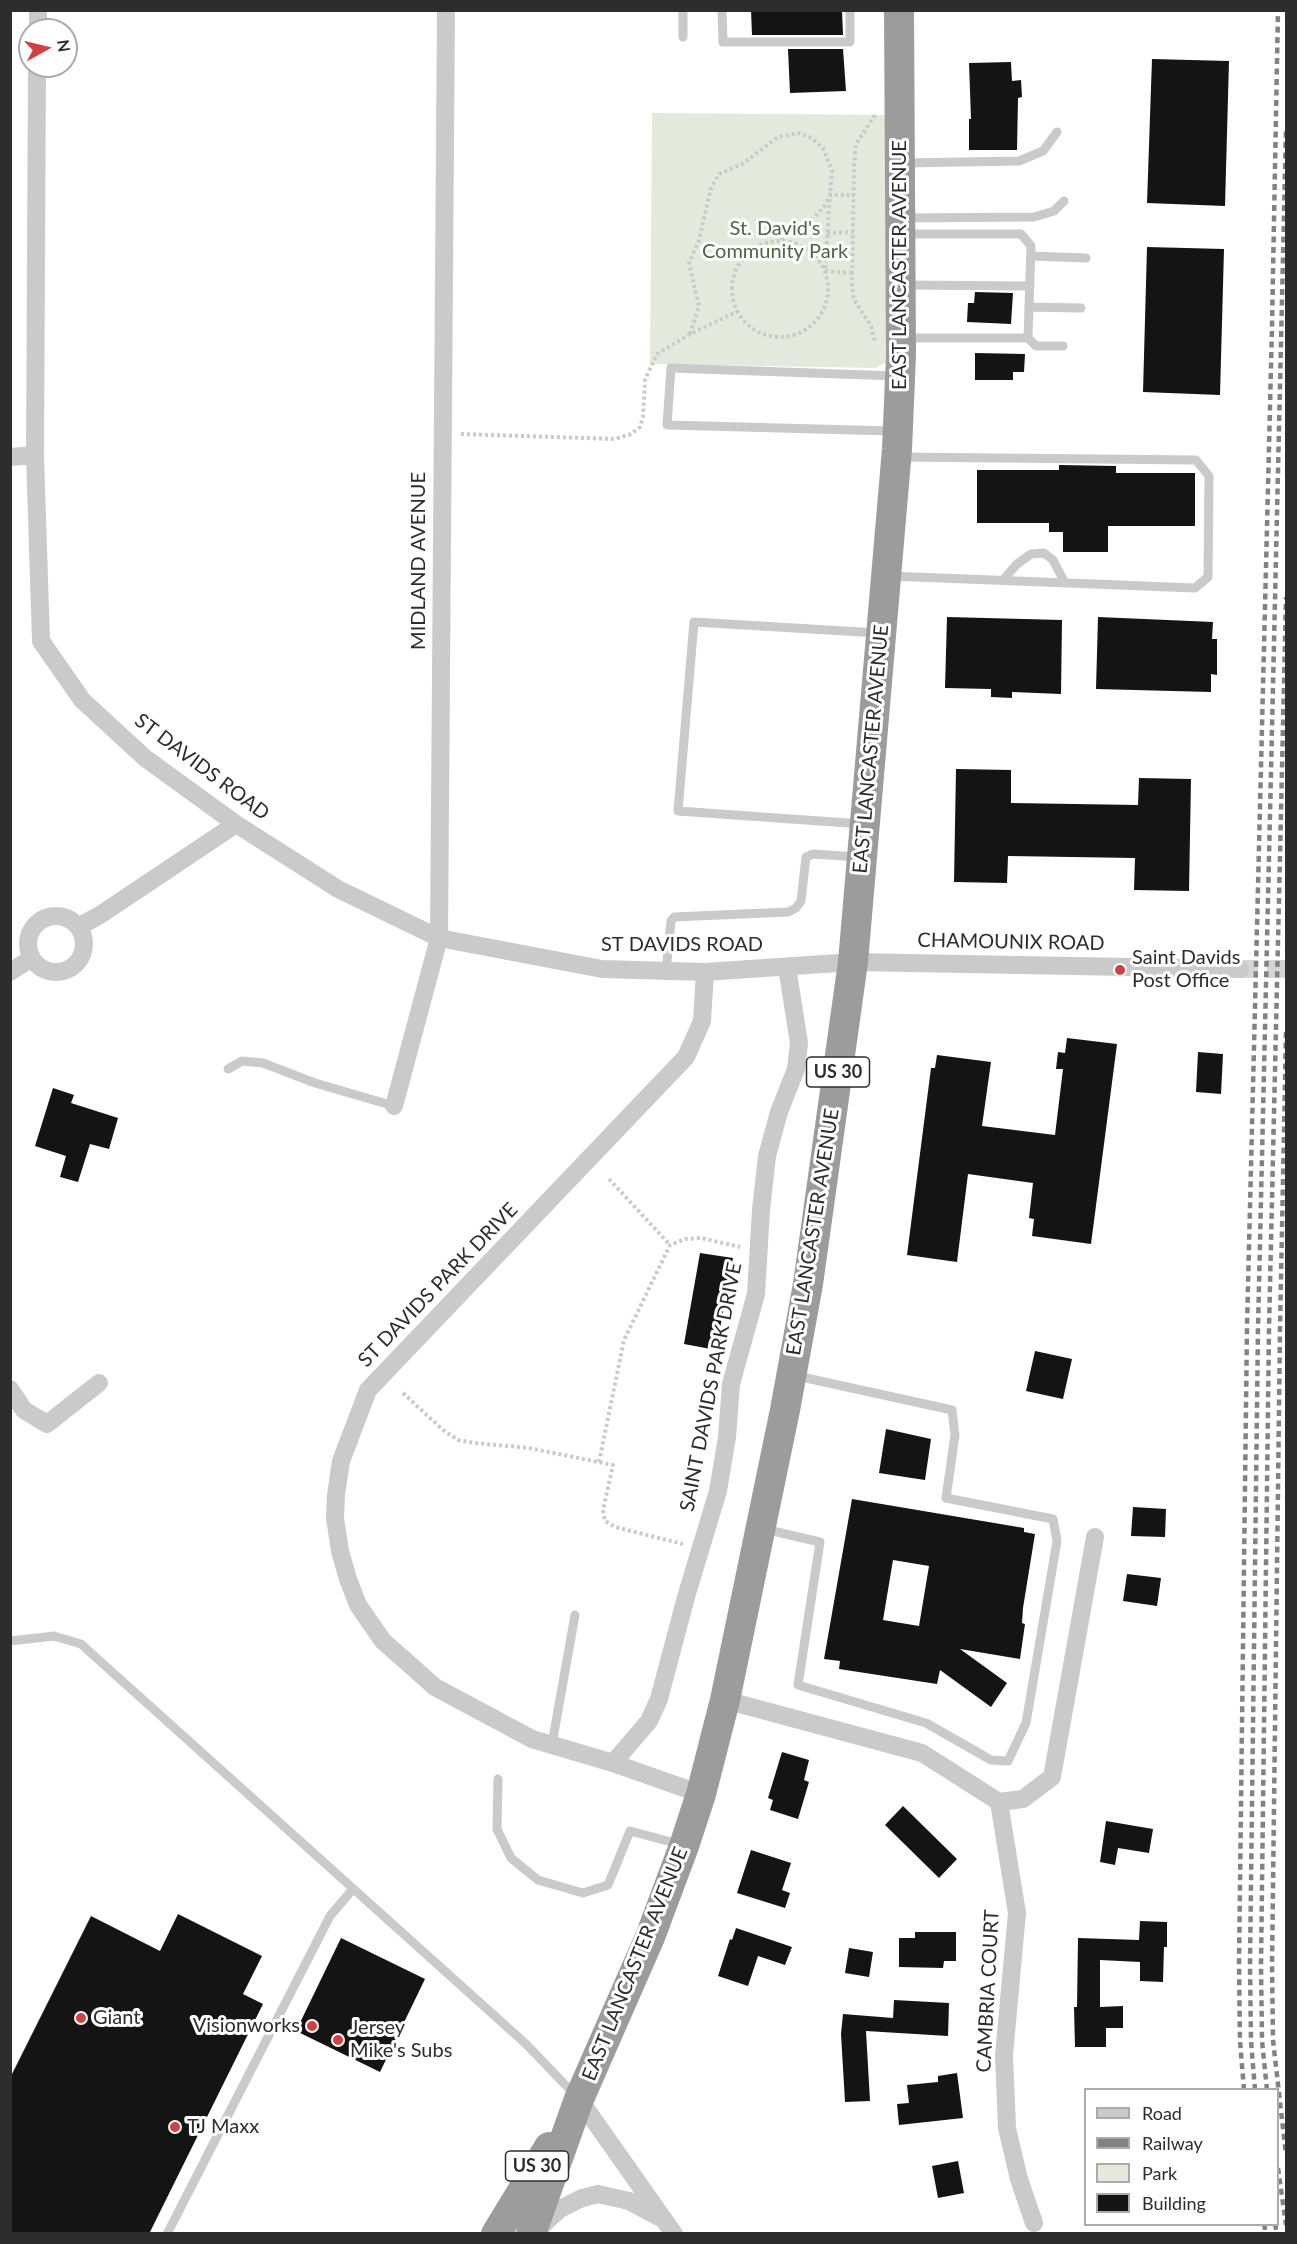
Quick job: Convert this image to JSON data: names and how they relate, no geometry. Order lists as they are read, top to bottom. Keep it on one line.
{"streets":{"highway":["EAST LANCASTER AVENUE","US 30"],"street":["MIDLAND AVENUE","ST DAVIDS ROAD","CHAMOUNIX ROAD","ST DAVIDS PARK DRIVE","SAINT DAVIDS PARK DRIVE","CAMBRIA COURT"]},"crossings":[["EAST LANCASTER AVENUE","ST DAVIDS ROAD"],["EAST LANCASTER AVENUE","CHAMOUNIX ROAD"],["EAST LANCASTER AVENUE","ST DAVIDS PARK DRIVE"],["MIDLAND AVENUE","ST DAVIDS ROAD"],["ST DAVIDS ROAD","CHAMOUNIX ROAD"],["ST DAVIDS ROAD","ST DAVIDS PARK DRIVE"],["ST DAVIDS ROAD","SAINT DAVIDS PARK DRIVE"],["ST DAVIDS PARK DRIVE","SAINT DAVIDS PARK DRIVE"]],"parks":["St. David's Community Park"],"places":["Saint Davids Post Office","Giant","Visionworks","Jersey Mike's Subs","TJ Maxx"],"legend":["Road","Railway","Park","Building"],"north":"right"}
